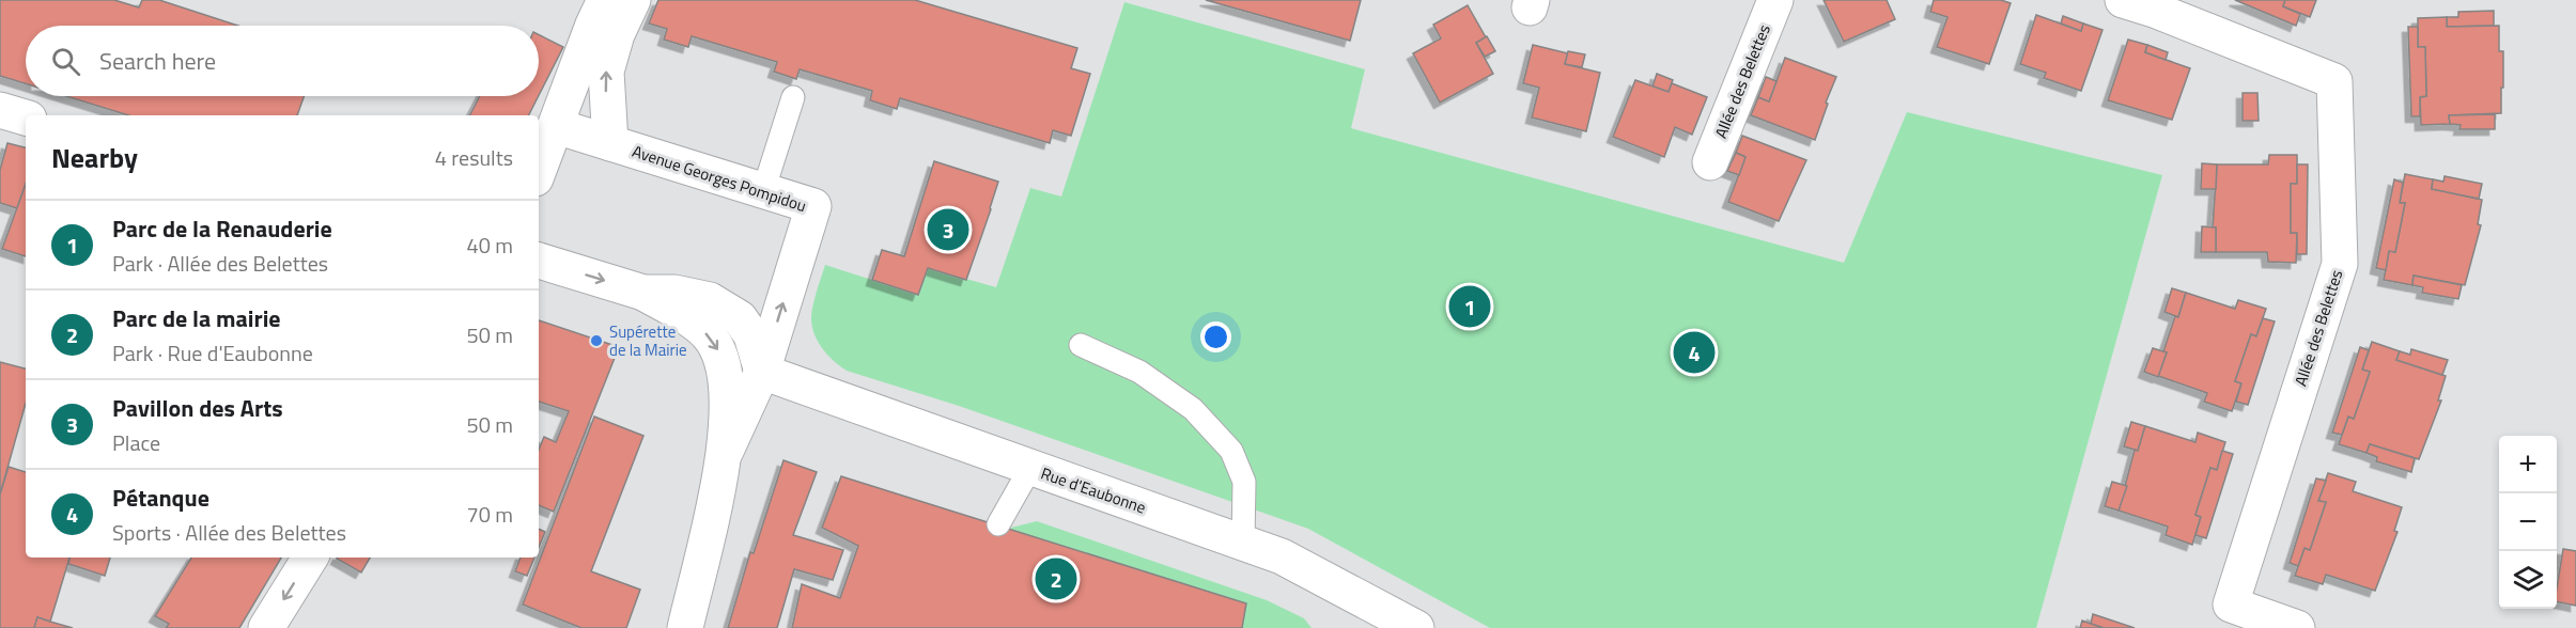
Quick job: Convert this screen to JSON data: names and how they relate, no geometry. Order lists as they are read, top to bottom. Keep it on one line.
{"streets":{"main road":["Allée des Belettes","Avenue Georges Pompidou","Rue d'Eaubonne"]},"crossings":[["Avenue Georges Pompidou","Rue d'Eaubonne"]],"places":["Supérette de la Mairie"],"page":{"search":"Search here","heading":["Nearby","4 results"],"list":[{"mark":"1","name":"Parc de la Renauderie","note":"Park · Allée des Belettes","value":"40 m"},{"mark":"2","name":"Parc de la mairie","note":"Park · Rue d'Eaubonne","value":"50 m"},{"mark":"3","name":"Pavillon des Arts","note":"Place","value":"50 m"},{"mark":"4","name":"Pétanque","note":"Sports · Allée des Belettes","value":"70 m"}],"pins":["3","1","4","2"],"map_buttons":["+","−"]}}
